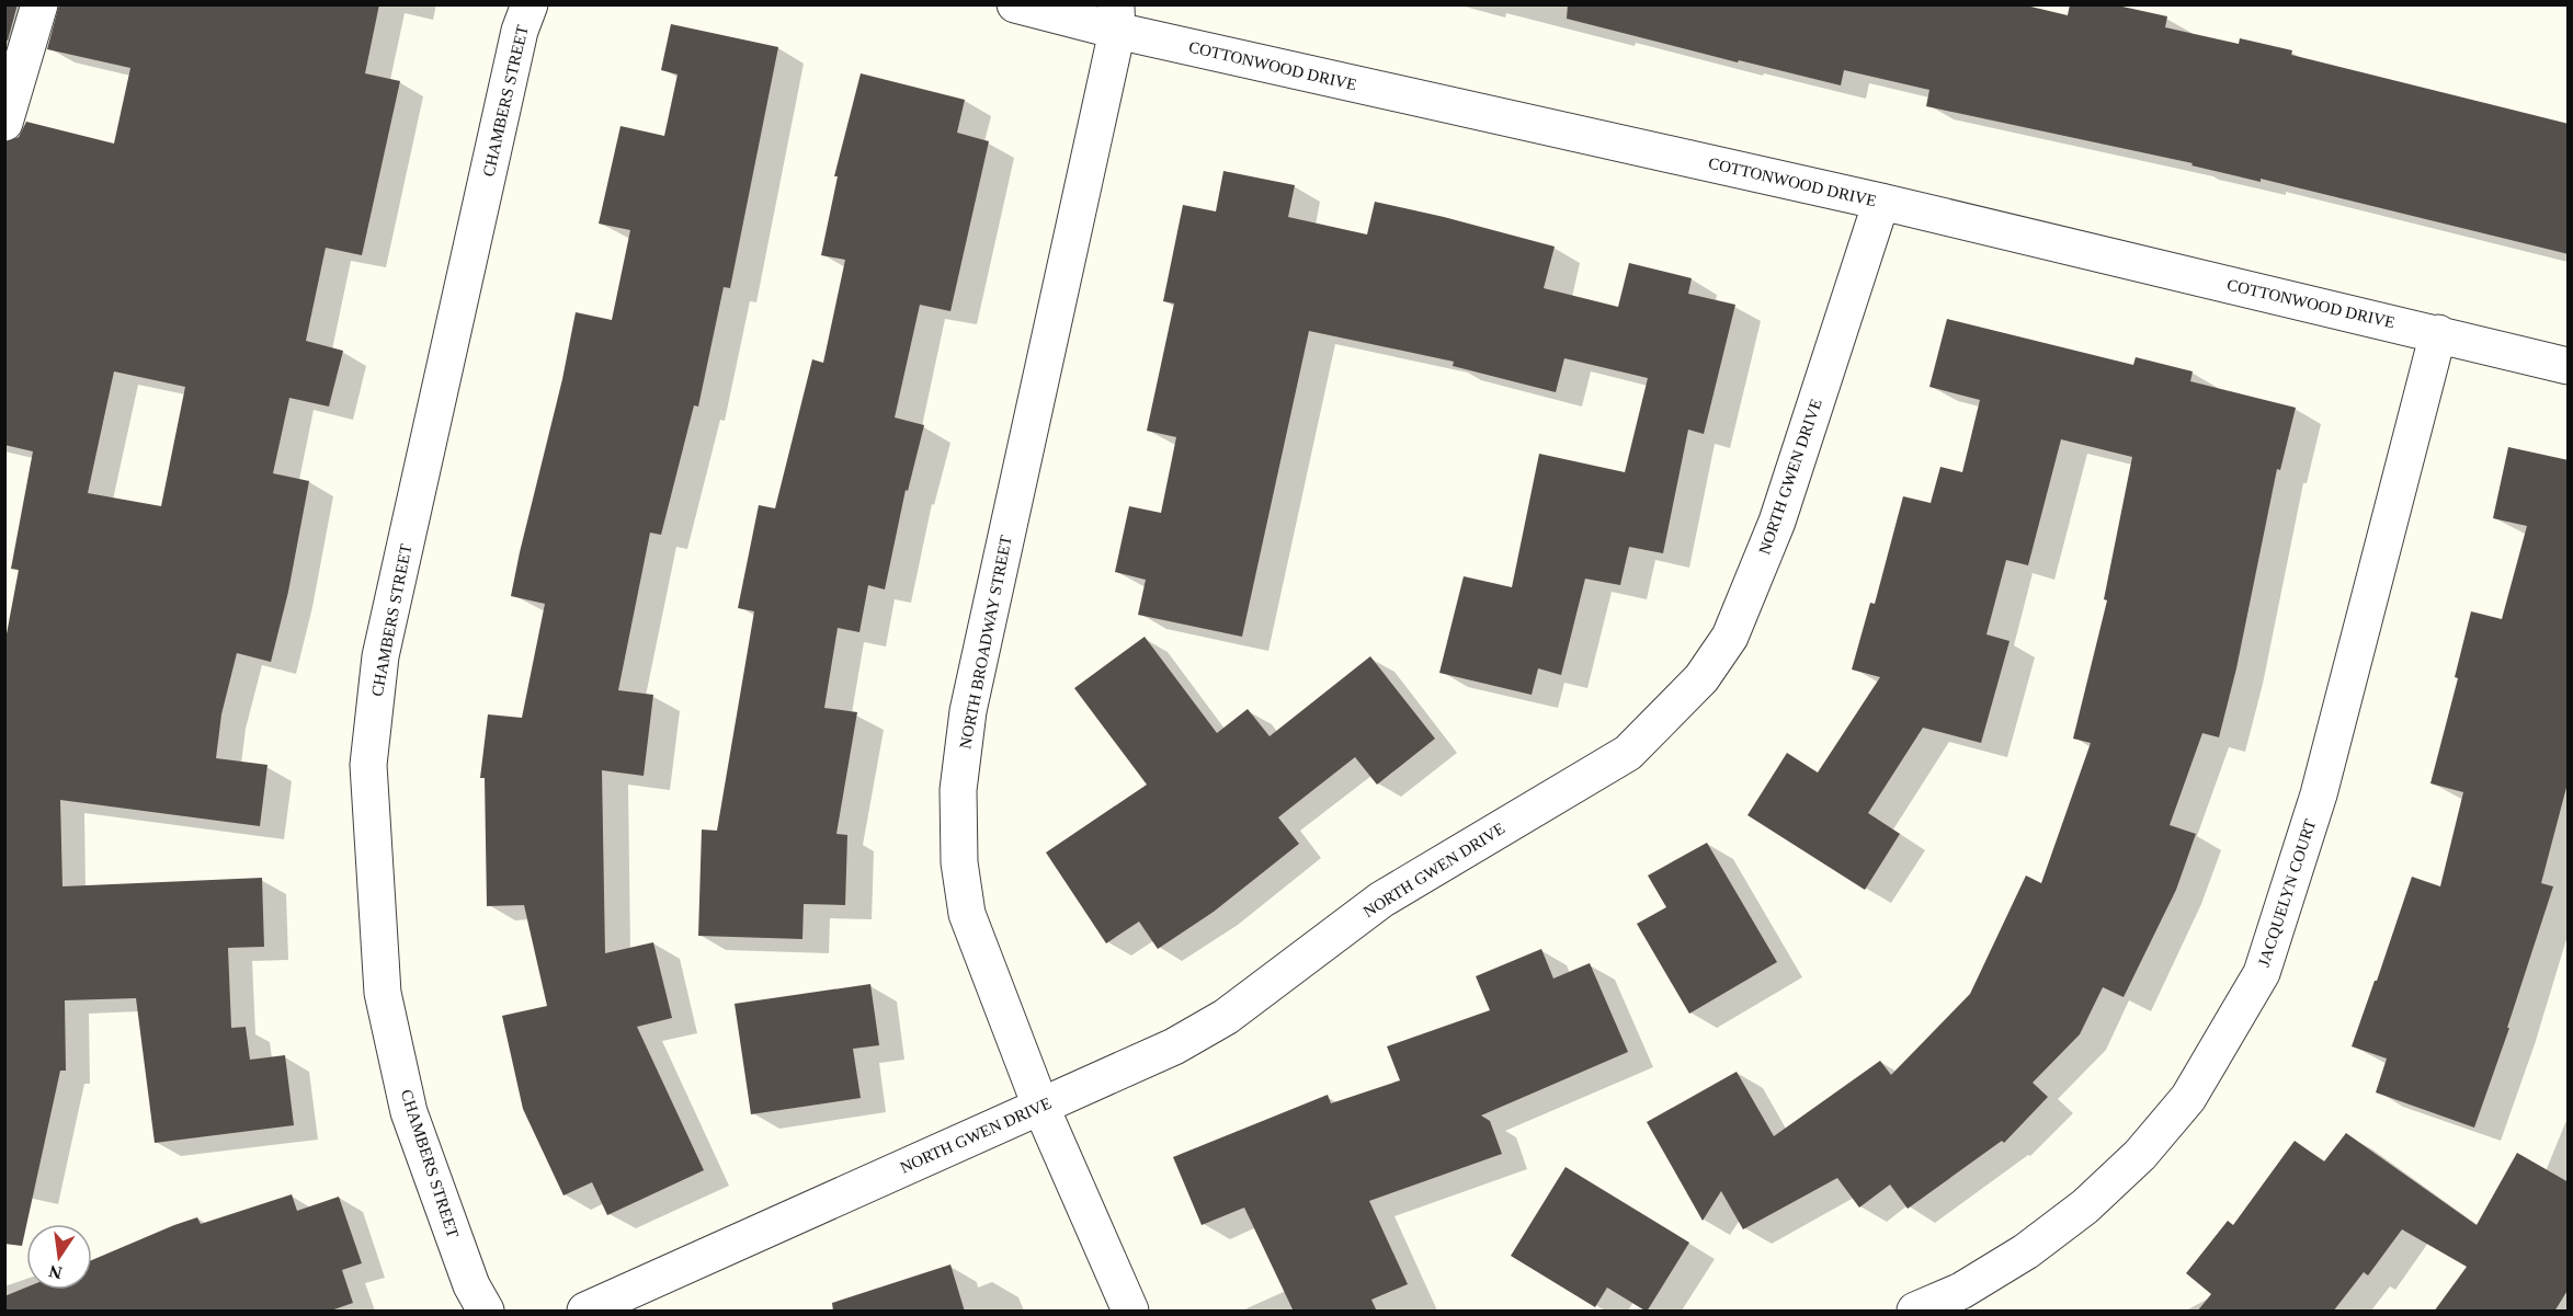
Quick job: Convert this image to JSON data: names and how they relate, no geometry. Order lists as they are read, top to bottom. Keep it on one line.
{"streets":{"street":["COTTONWOOD DRIVE","CHAMBERS STREET","NORTH GWEN DRIVE","NORTH BROADWAY STREET","JACQUELYN COURT"]},"crossings":[["COTTONWOOD DRIVE","NORTH GWEN DRIVE"],["COTTONWOOD DRIVE","NORTH BROADWAY STREET"],["COTTONWOOD DRIVE","JACQUELYN COURT"],["NORTH GWEN DRIVE","NORTH BROADWAY STREET"]],"north":"bottom"}
